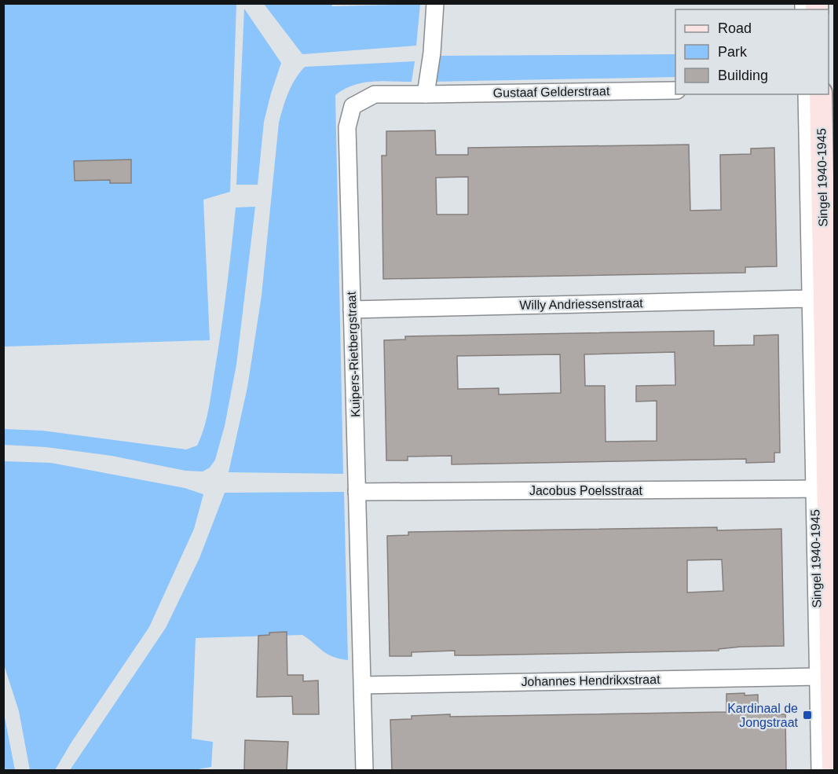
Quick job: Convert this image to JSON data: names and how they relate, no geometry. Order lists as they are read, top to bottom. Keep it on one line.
{"streets":{"main road":["Singel 1940-1945"],"street":["Gustaaf Gelderstraat","Willy Andriessenstraat","Kuipers-Rietbergstraat","Jacobus Poelsstraat","Johannes Hendrikxstraat"]},"crossings":[["Gustaaf Gelderstraat","Kuipers-Rietbergstraat"],["Singel 1940-1945","Willy Andriessenstraat"],["Singel 1940-1945","Jacobus Poelsstraat"],["Singel 1940-1945","Johannes Hendrikxstraat"],["Willy Andriessenstraat","Kuipers-Rietbergstraat"],["Kuipers-Rietbergstraat","Jacobus Poelsstraat"],["Kuipers-Rietbergstraat","Johannes Hendrikxstraat"]],"places":{"transit":["Kardinaal de Jongstraat"]},"legend":["Road","Park","Building"]}
